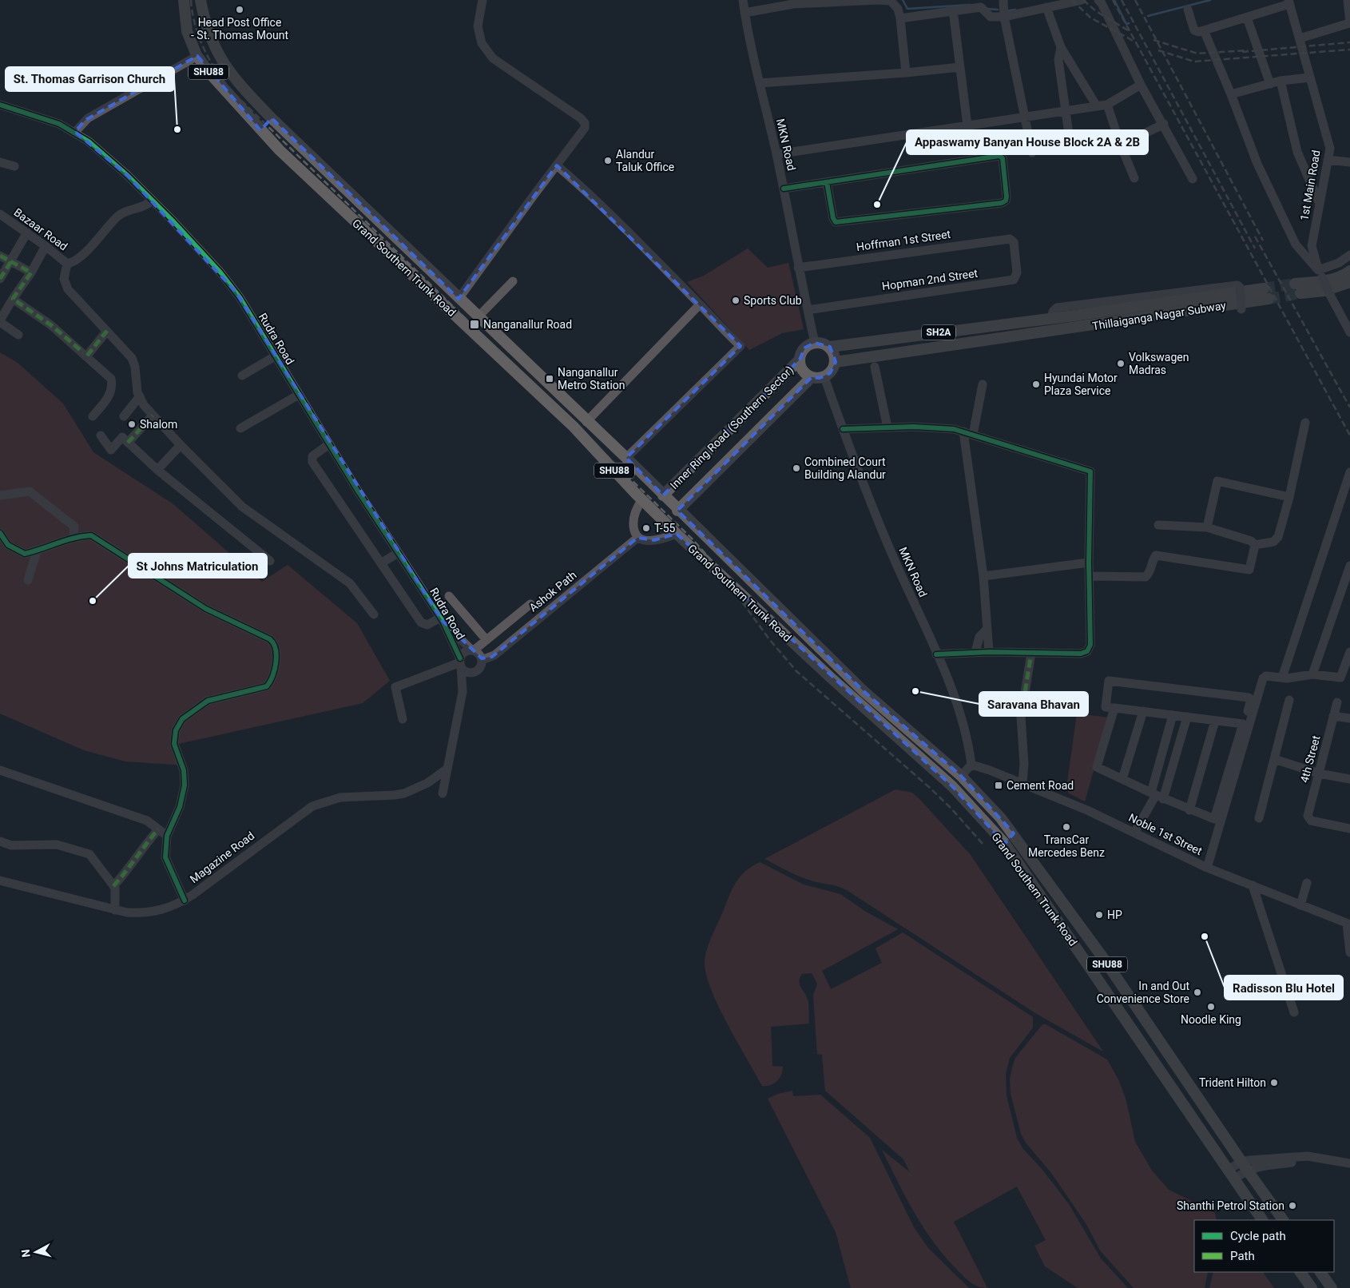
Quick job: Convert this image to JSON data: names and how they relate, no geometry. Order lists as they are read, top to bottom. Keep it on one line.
{"streets":{"main road":["SHU88","Grand Southern Trunk Road","Thillaiganga Nagar Subway","SH2A","Inner Ring Road (Southern Sector)"],"street":["MKN Road","1st Main Road","Bazaar Road","Hoffman 1st Street","Hopman 2nd Street","Rudra Road","Ashok Path","4th Street","Noble 1st Street","Magazine Road"]},"crossings":[["MKN Road","Hoffman 1st Street"],["MKN Road","Hopman 2nd Street"],["MKN Road","SH2A"],["MKN Road","Inner Ring Road (Southern Sector)"],["MKN Road","Noble 1st Street"],["Hoffman 1st Street","Hopman 2nd Street"],["Grand Southern Trunk Road","Inner Ring Road (Southern Sector)"],["Thillaiganga Nagar Subway","SH2A"],["SH2A","Inner Ring Road (Southern Sector)"],["Rudra Road","Ashok Path"]],"places":{"other":["Head Post Office - St. Thomas Mount","St. Thomas Garrison Church","Alandur Taluk Office","Appaswamy Banyan House Block 2A & 2B","Sports Club","Volkswagen Madras","Hyundai Motor Plaza Service","Shalom","Combined Court Building Alandur","T-55","St Johns Matriculation","Saravana Bhavan","TransCar Mercedes Benz","HP","Radisson Blu Hotel","In and Out Convenience Store","Noodle King","Trident Hilton","Shanthi Petrol Station"],"transit":["Nanganallur Road","Nanganallur Metro Station","Cement Road"]},"legend":["Cycle path","Path"],"north":"left"}
